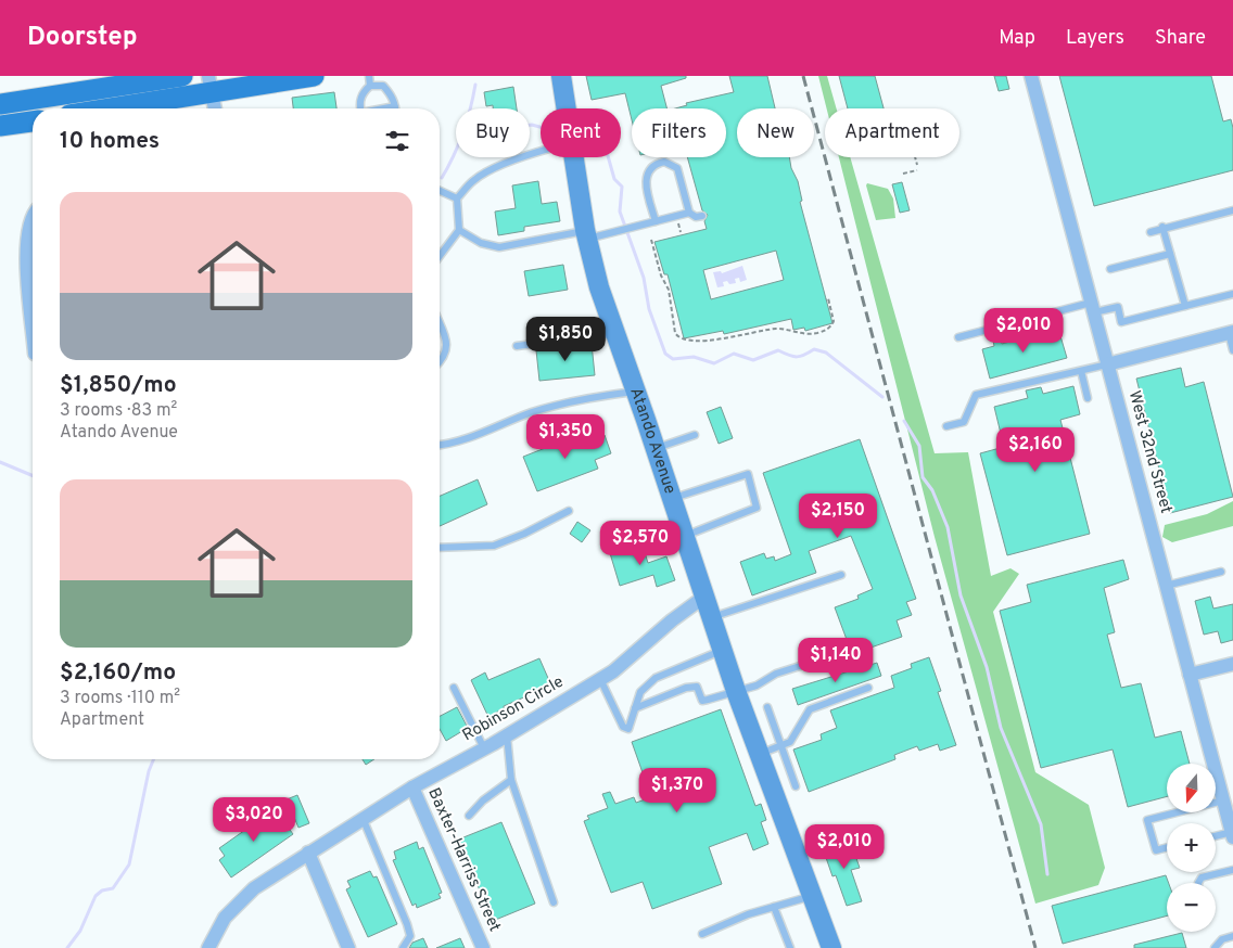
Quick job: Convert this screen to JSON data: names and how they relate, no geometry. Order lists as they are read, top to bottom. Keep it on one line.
{"streets":{"main road":["Atando Avenue"],"street":["West 32nd Street","Robinson Circle","Baxter-Harriss Street"]},"crossings":[["Atando Avenue","Robinson Circle"],["Robinson Circle","Baxter-Harriss Street"]],"north":"bottom","page":{"header":"Doorstep","nav":["Map","Layers","Share"],"chip":["Buy","Rent","Filters","New","Apartment"],"heading":"10 homes","list":[{"name":"$1,850/mo","note":"3 rooms · 83 m² · Atando Avenue"},{"name":"$2,160/mo","note":"3 rooms · 110 m² · Apartment"}],"price":["$2,010","$1,850","$1,350","$2,160","$2,150","$2,570","$1,140","$1,370","$3,020","$2,010"],"map_buttons":["+","−"]}}
